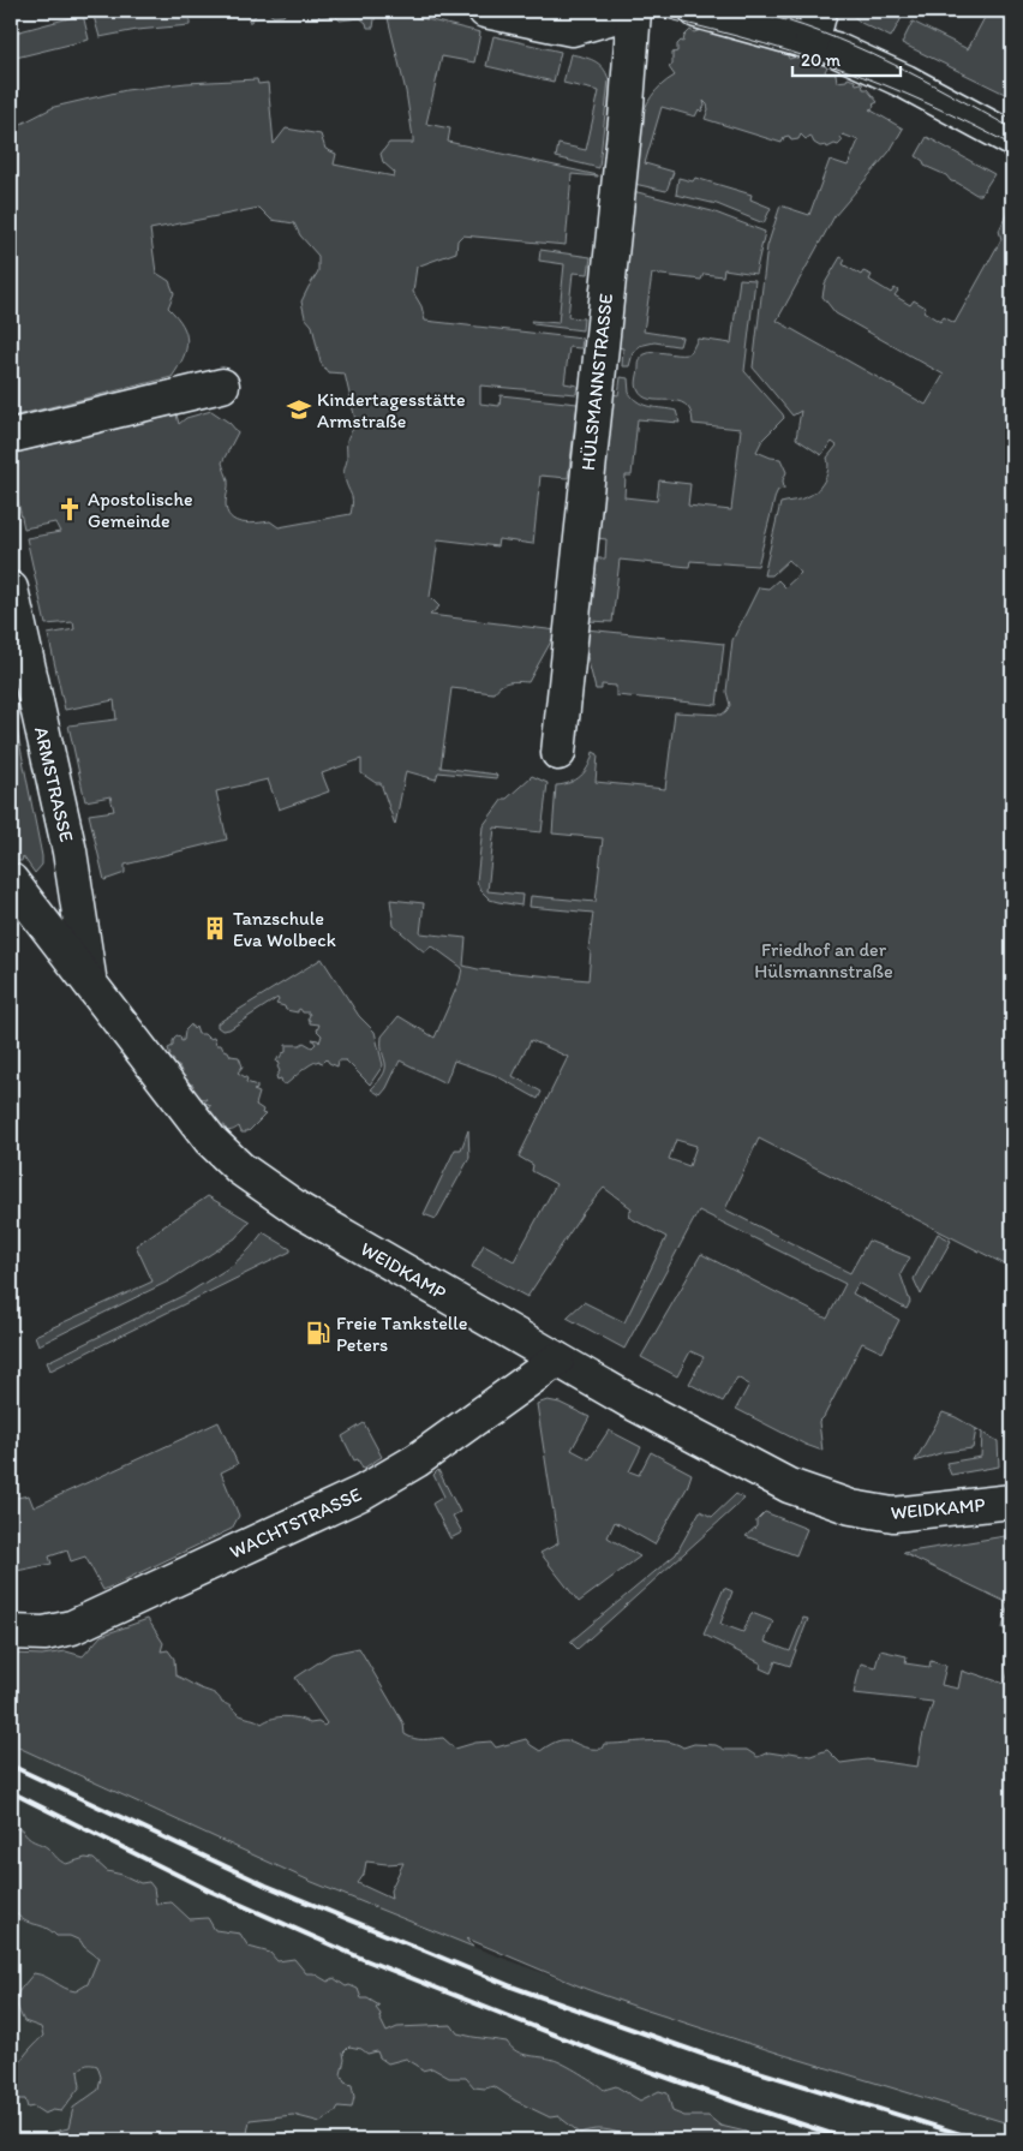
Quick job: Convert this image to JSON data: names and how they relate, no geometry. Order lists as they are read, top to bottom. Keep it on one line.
{"streets":{"street":["HÜLSMANNSTRASSE","ARMSTRASSE","WEIDKAMP","WACHTSTRASSE"]},"crossings":[["ARMSTRASSE","WEIDKAMP"],["WEIDKAMP","WACHTSTRASSE"]],"parks":["Friedhof an der Hülsmannstraße"],"places":{"school or university":["Kindertagesstätte Armstraße"],"church":["Apostolische Gemeinde"],"building":["Tanzschule Eva Wolbeck"],"fuel station":["Freie Tankstelle Peters"]},"scale_bar":"20 m"}
